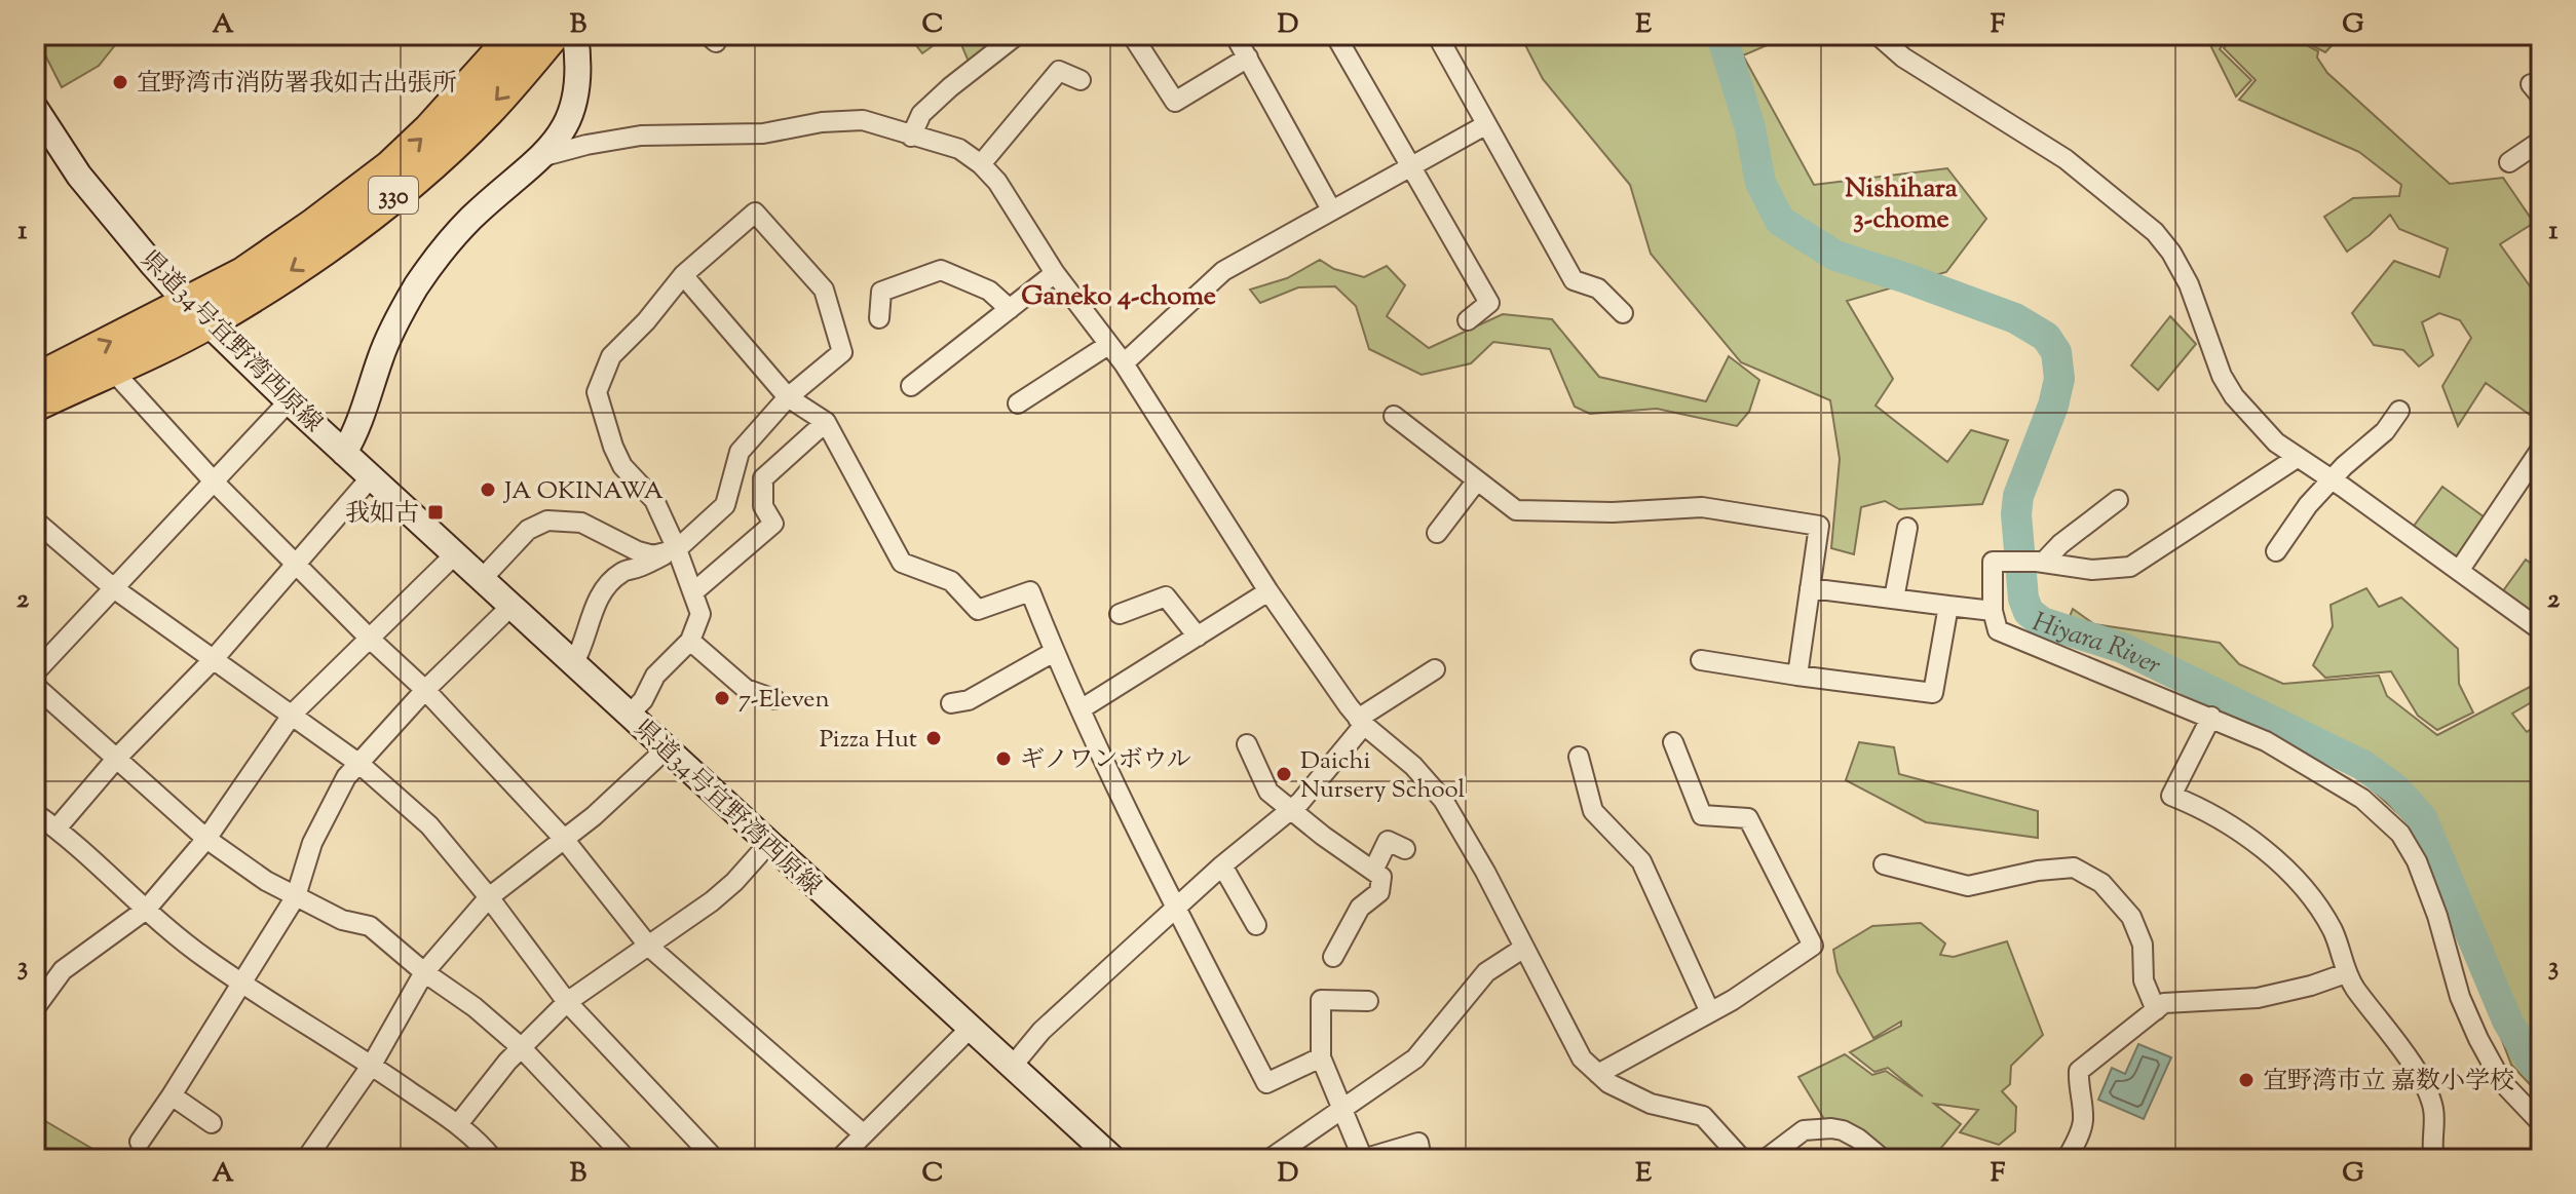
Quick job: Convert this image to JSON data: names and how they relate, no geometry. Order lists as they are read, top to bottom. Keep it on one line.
{"streets":{"highway":["330"],"main road":["県道34号宜野湾西原線"]},"crossings":[["330","県道34号宜野湾西原線"]],"districts":["Nishihara 3-chome","Ganeko 4-chome"],"water":["Hiyara River"],"places":{"other":["宜野湾市消防署我如古出張所","JA OKINAWA","7-Eleven","Pizza Hut","ギノワンボウル","Daichi Nursery School","宜野湾市立 嘉数小学校"],"transit":["我如古"]},"grid":{"columns":["A","B","C","D","E","F","G"],"rows":["1","2","3"]}}
